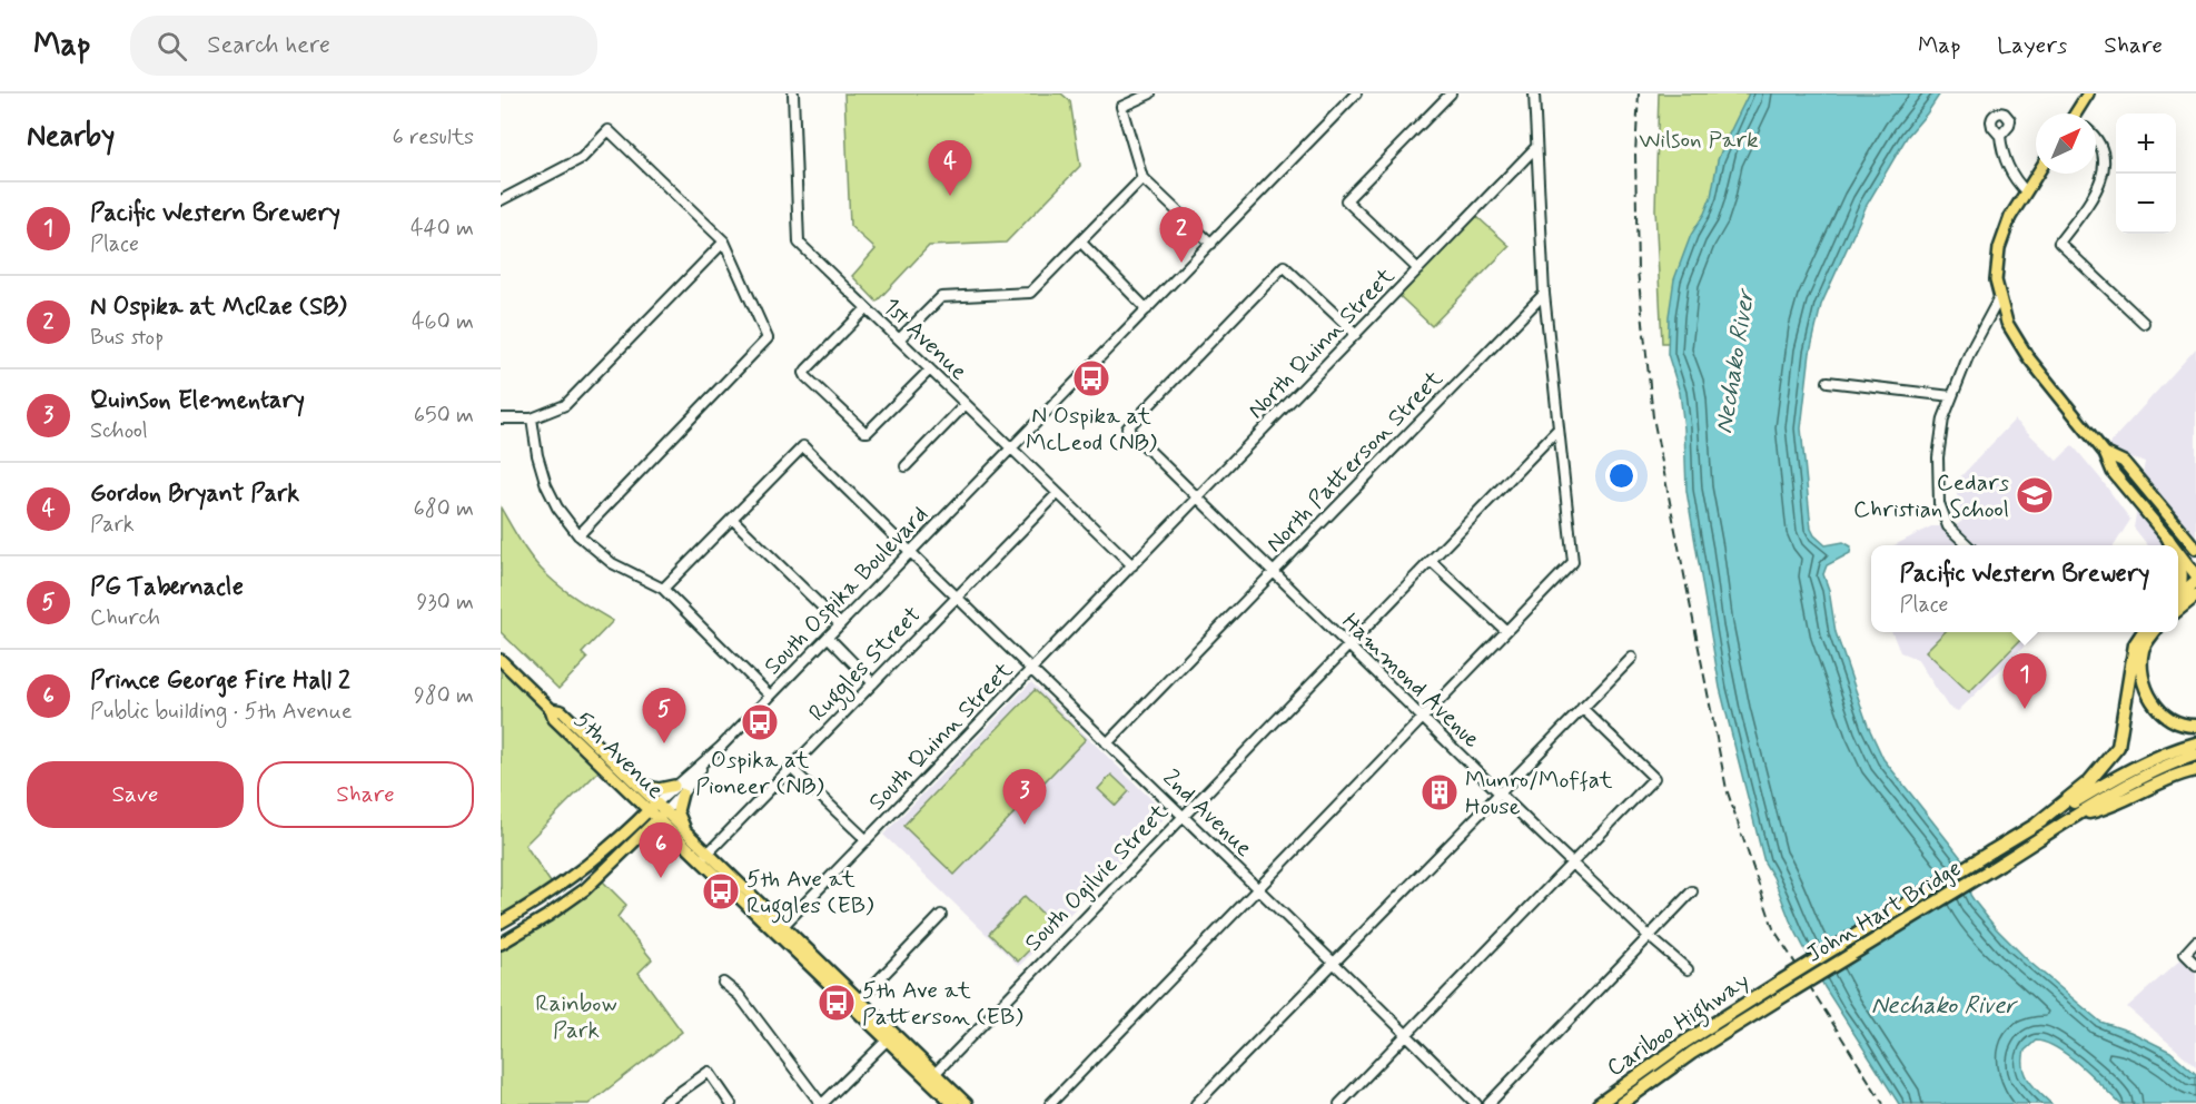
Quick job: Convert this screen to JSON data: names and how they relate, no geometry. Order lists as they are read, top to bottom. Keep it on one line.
{"streets":{"highway":["John Hart Bridge","Cariboo Highway"],"main road":["South Ospika Boulevard","5th Avenue"],"street":["1st Avenue","North Quinn Street","North Patterson Street","Ruggles Street","Hammond Avenue","South Quinn Street","2nd Avenue","South Ogilvie Street"]},"crossings":[["1st Avenue","North Quinn Street"],["1st Avenue","South Ospika Boulevard"],["1st Avenue","Ruggles Street"],["1st Avenue","South Quinn Street"],["North Quinn Street","Hammond Avenue"],["North Quinn Street","South Quinn Street"],["North Patterson Street","Hammond Avenue"],["North Patterson Street","2nd Avenue"],["South Ospika Boulevard","5th Avenue"],["South Ospika Boulevard","2nd Avenue"],["Ruggles Street","5th Avenue"],["Ruggles Street","2nd Avenue"],["Hammond Avenue","South Ogilvie Street"],["South Quinn Street","5th Avenue"],["South Quinn Street","2nd Avenue"],["5th Avenue","South Ogilvie Street"],["2nd Avenue","South Ogilvie Street"],["John Hart Bridge","Cariboo Highway"]],"water":["Nechako River"],"parks":["Wilson Park","Rainbow Park"],"places":{"bus stop":["N Ospika at McLeod (NB)","Ospika at Pioneer (NB)","5th Ave at Ruggles (EB)","5th Ave at Patterson (EB)"],"school or university":["Cedars Christian School"],"building":["Munro/Moffat House"]},"north":"top right","page":{"header":"Map","search":"Search here","nav":["Map","Layers","Share"],"heading":["Nearby","6 results"],"map_buttons":["+","−"],"pins":["4","2","1","5","3","6"],"list":[{"mark":"1","name":"Pacific Western Brewery","note":"Place","value":"440 m"},{"mark":"2","name":"N Ospika at McRae (SB)","note":"Bus stop","value":"460 m"},{"mark":"3","name":"Quinson Elementary","note":"School","value":"650 m"},{"mark":"4","name":"Gordon Bryant Park","note":"Park","value":"680 m"},{"mark":"5","name":"PG Tabernacle","note":"Church","value":"930 m"},{"mark":"6","name":"Prince George Fire Hall 2","note":"Public building · 5th Avenue","value":"980 m"}],"popup":["Pacific Western Brewery","Place"],"buttons":["Save","Share"]}}
